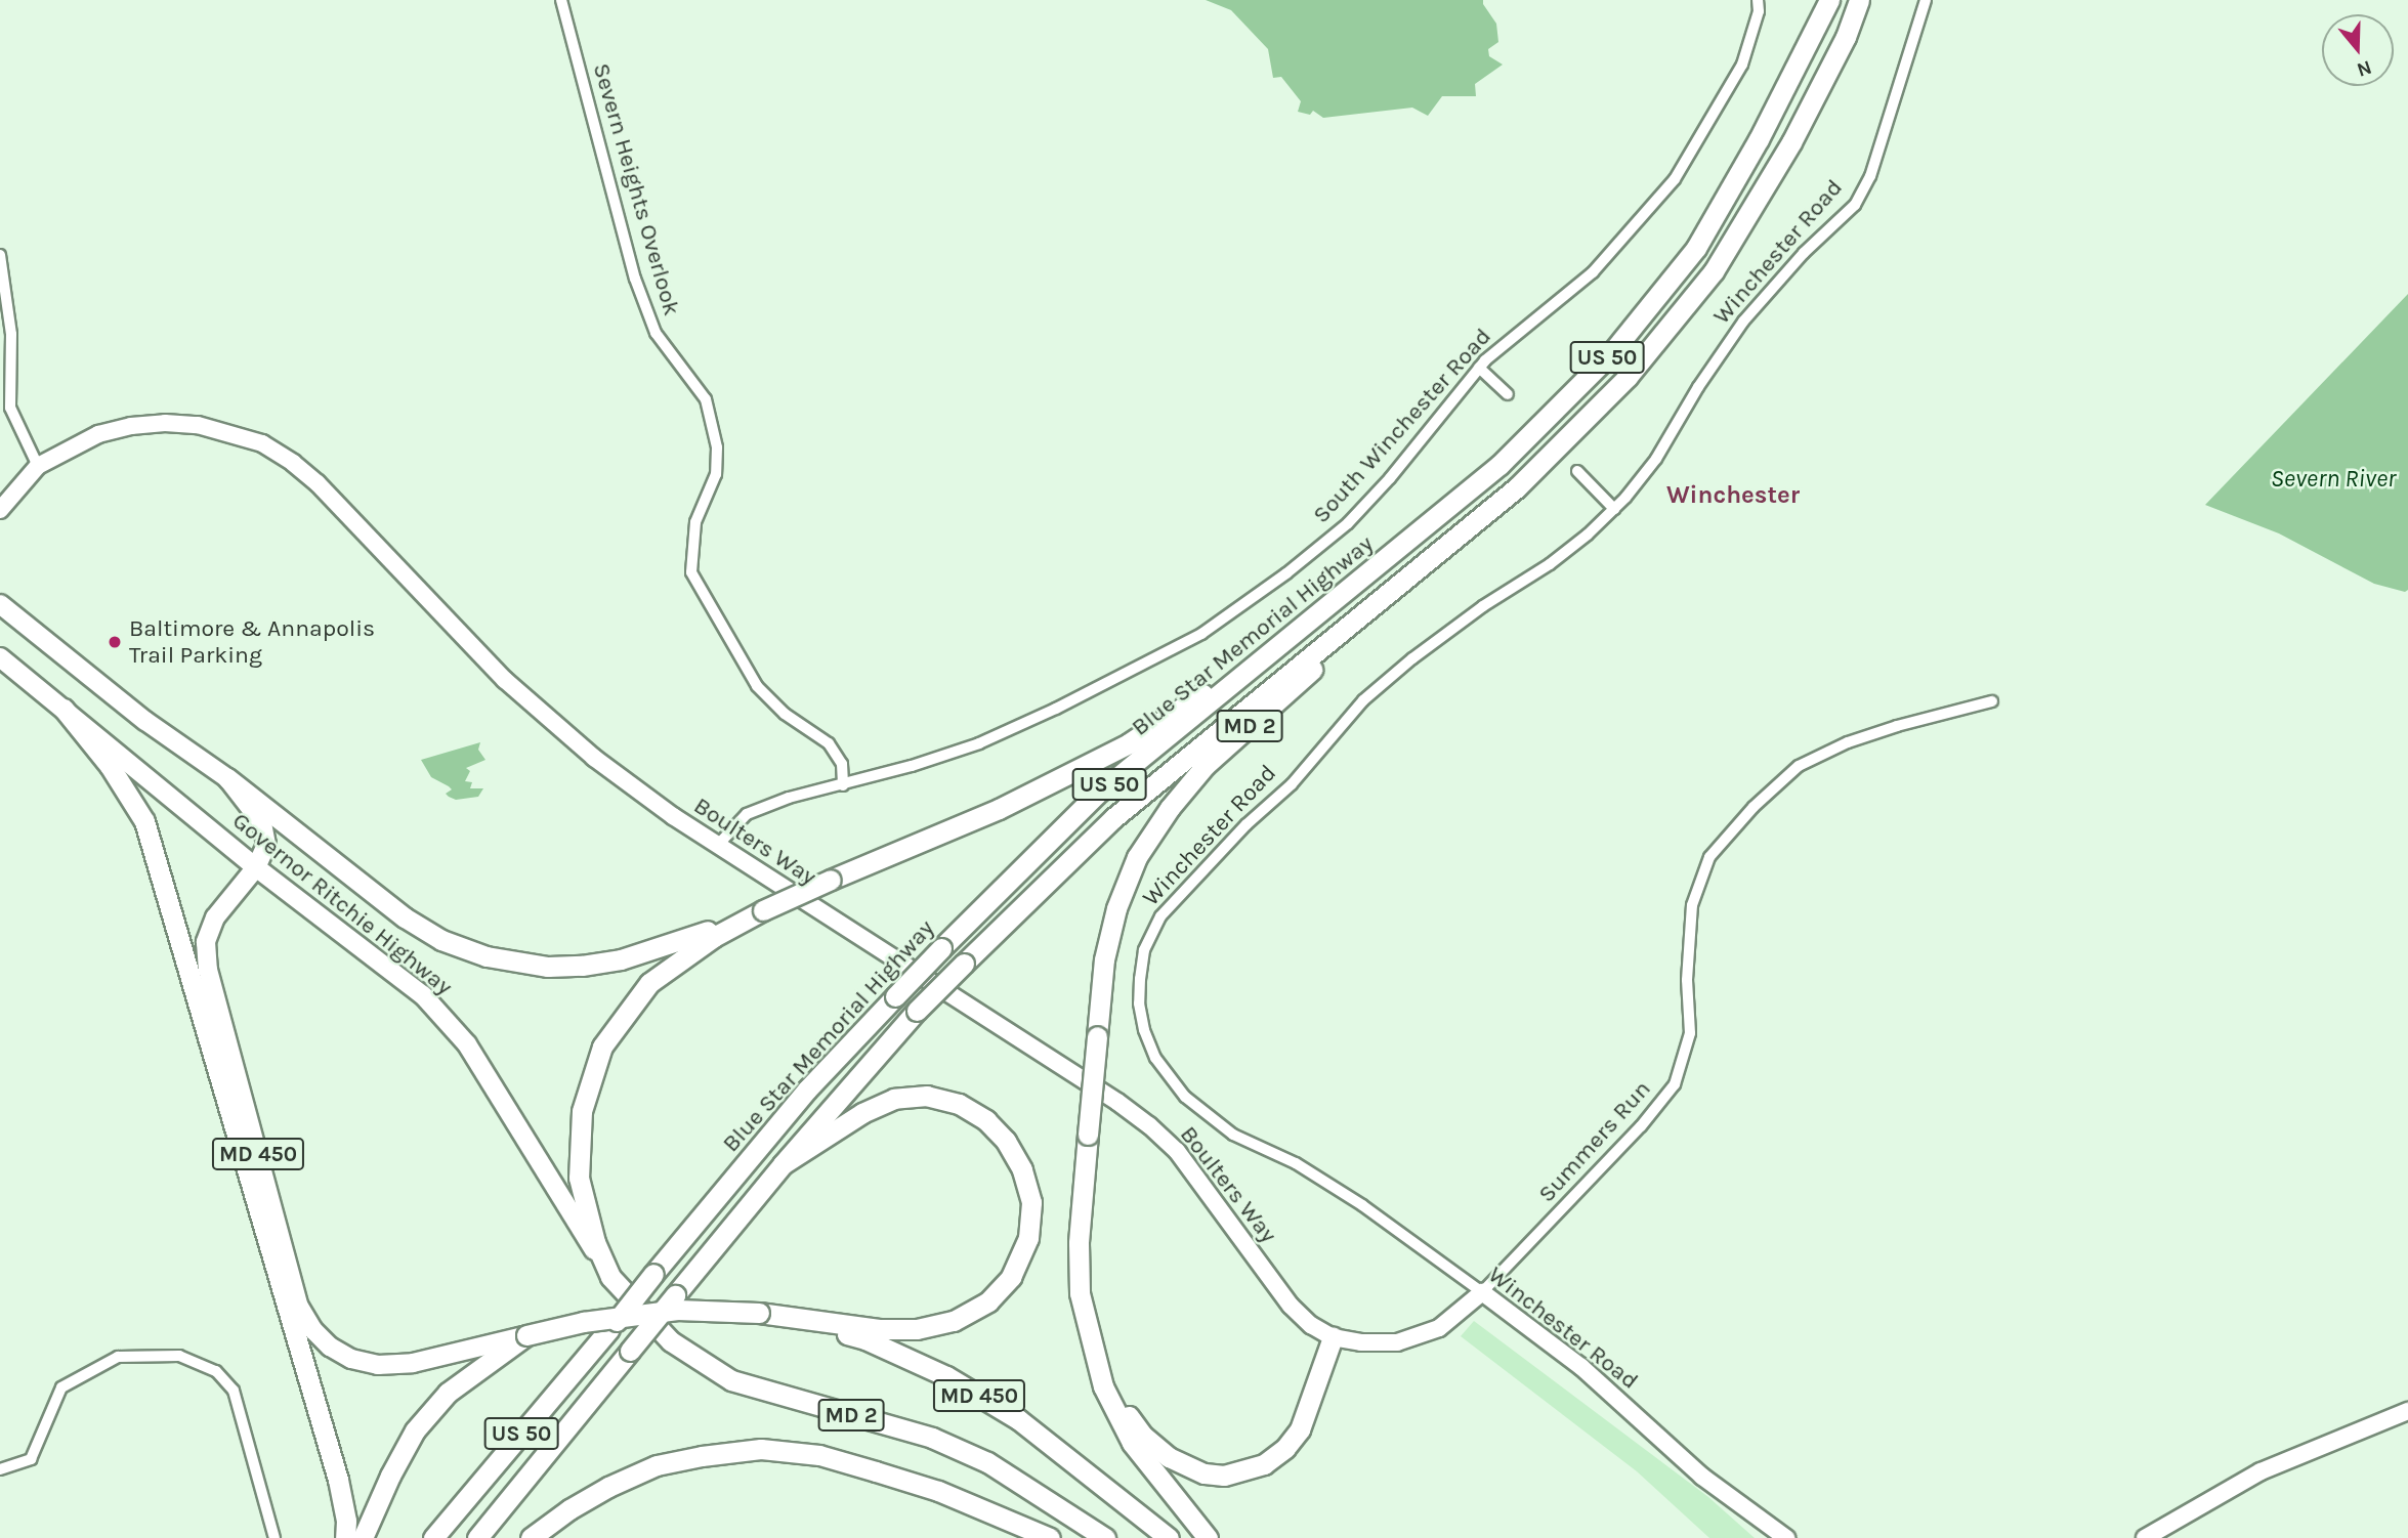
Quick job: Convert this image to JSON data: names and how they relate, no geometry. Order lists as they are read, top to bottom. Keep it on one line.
{"streets":{"highway":["US 50","Blue Star Memorial Highway","MD 2","Governor Ritchie Highway","MD 450"],"street":["Severn Heights Overlook","Winchester Road","South Winchester Road","Boulters Way","Summers Run"]},"crossings":[["Severn Heights Overlook","South Winchester Road"],["Winchester Road","Boulters Way"],["Winchester Road","Summers Run"],["South Winchester Road","Boulters Way"],["Blue Star Memorial Highway","MD 2"],["MD 2","Governor Ritchie Highway"],["Boulters Way","Summers Run"],["Governor Ritchie Highway","MD 450"]],"districts":["Winchester"],"water":["Severn River"],"places":["Baltimore & Annapolis Trail Parking"],"north":"bottom"}
